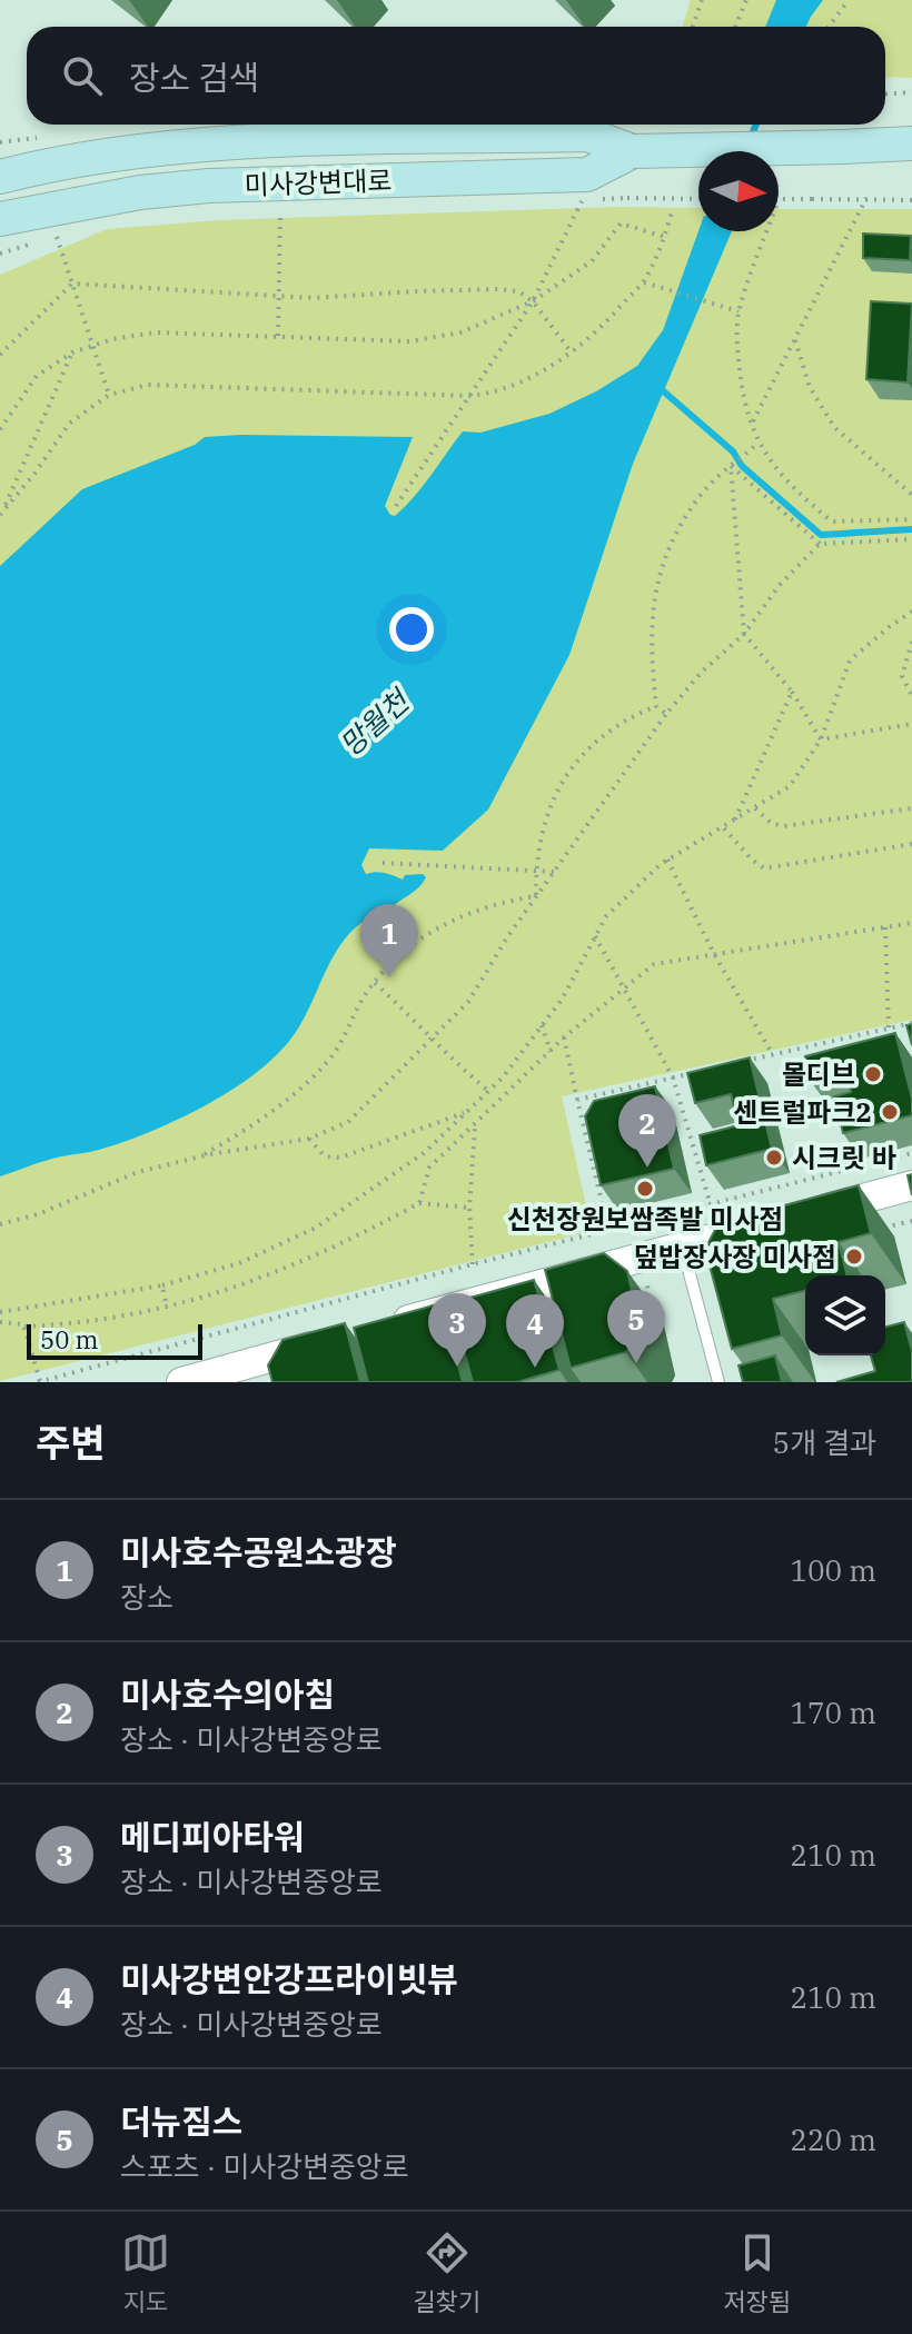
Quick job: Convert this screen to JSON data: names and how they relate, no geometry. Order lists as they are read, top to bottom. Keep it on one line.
{"streets":{"main road":["미사강변대로"]},"water":["망월천"],"places":["몰디브","센트럴파크2","시크릿 바","신천장원보쌈족발 미사점","덮밥장사장 미사점"],"scale_bar":"50 m","north":"right","page":{"search":"장소 검색","pins":["1","2","5","3","4"],"scale":"50 m","heading":["주변","5개 결과"],"list":[{"mark":"1","name":"미사호수공원소광장","note":"장소","value":"100 m"},{"mark":"2","name":"미사호수의아침","note":"장소 · 미사강변중앙로","value":"170 m"},{"mark":"3","name":"메디피아타워","note":"장소 · 미사강변중앙로","value":"210 m"},{"mark":"4","name":"미사강변안강프라이빗뷰","note":"장소 · 미사강변중앙로","value":"210 m"},{"mark":"5","name":"더뉴짐스","note":"스포츠 · 미사강변중앙로","value":"220 m"}],"nav":["지도","길찾기","저장됨"]}}
